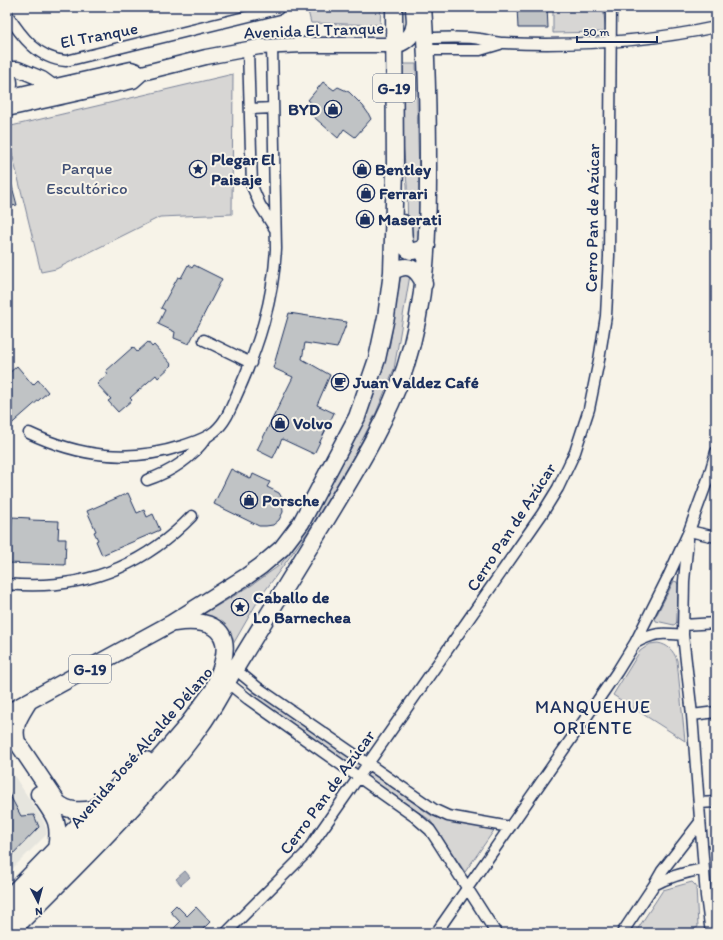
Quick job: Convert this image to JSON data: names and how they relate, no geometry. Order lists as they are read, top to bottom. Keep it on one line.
{"streets":{"main road":["Avenida El Tranque","G-19","Avenida José Alcalde Délano"],"street":["El Tranque","Cerro Pan de Azúcar"]},"crossings":[["Avenida El Tranque","G-19"]],"districts":["MANQUEHUE ORIENTE"],"parks":["Parque Escultórico"],"places":{"shop":["BYD","Bentley","Ferrari","Maserati","Volvo","Porsche"],"place":["Plegar El Paisaje","Caballo de Lo Barnechea"],"cafe":["Juan Valdez Café"]},"scale_bar":"50 m","north":"bottom"}
